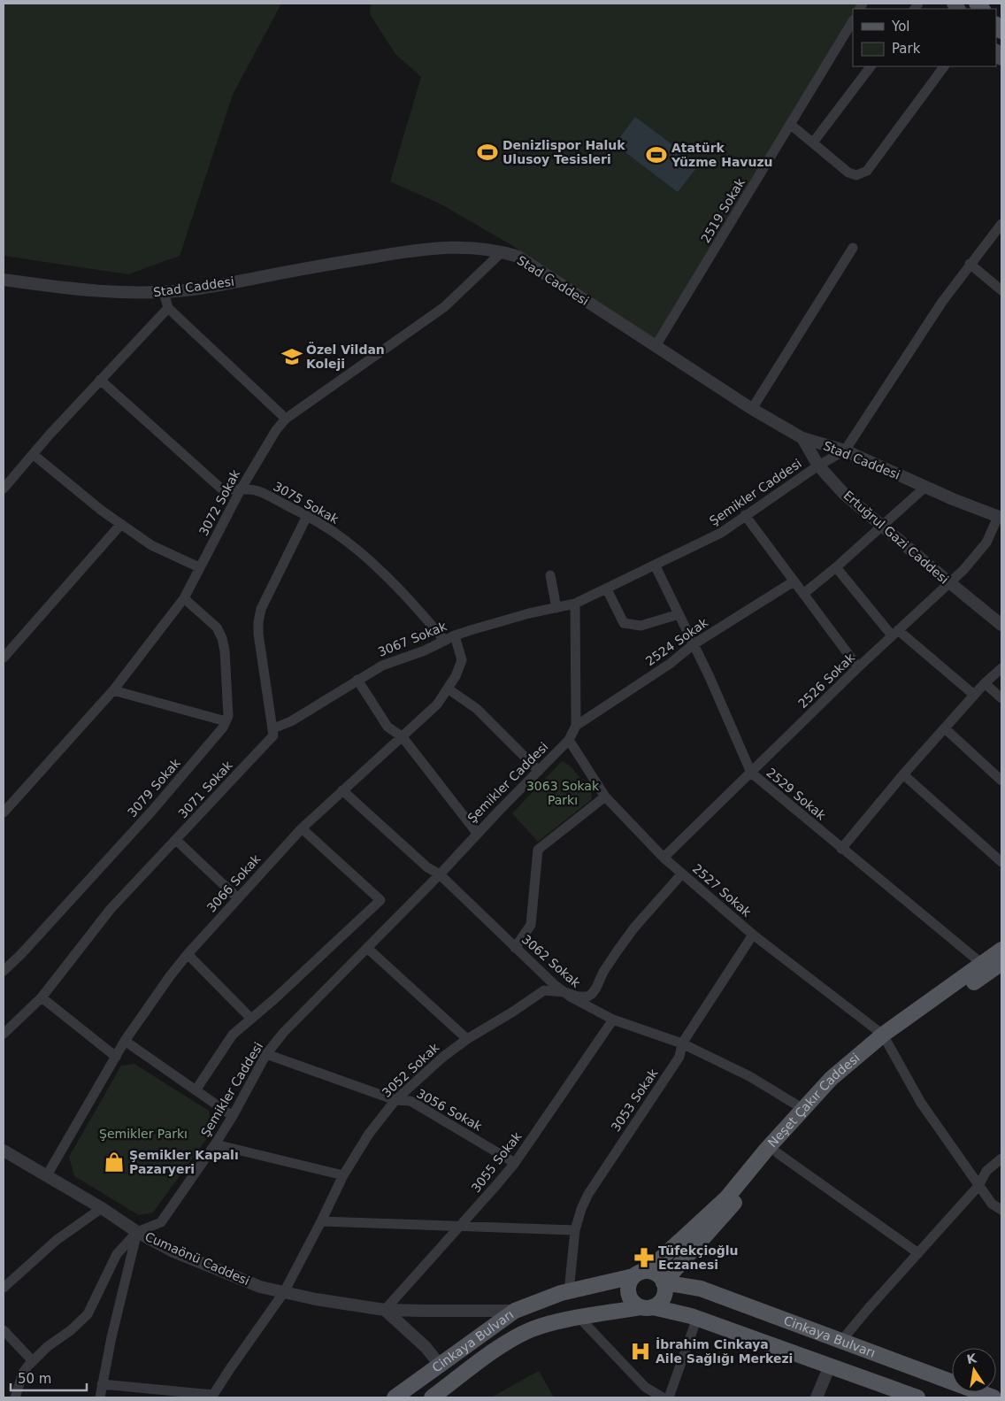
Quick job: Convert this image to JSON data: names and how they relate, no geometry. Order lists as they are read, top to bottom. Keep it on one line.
{"streets":{"main road":["Neşet Çakır Caddesi","Cinkaya Bulvarı"],"street":["2519 Sokak","Stad Caddesi","Şemikler Caddesi","3072 Sokak","3075 Sokak","Ertuğrul Gazi Caddesi","3067 Sokak","2524 Sokak","2526 Sokak","3079 Sokak","3071 Sokak","2529 Sokak","3066 Sokak","2527 Sokak","3062 Sokak","3052 Sokak","3053 Sokak","3056 Sokak","3055 Sokak","Cumaönü Caddesi"]},"crossings":[["2519 Sokak","Stad Caddesi"],["Stad Caddesi","Şemikler Caddesi"],["Stad Caddesi","3072 Sokak"],["Stad Caddesi","Ertuğrul Gazi Caddesi"],["Stad Caddesi","2526 Sokak"],["Şemikler Caddesi","Ertuğrul Gazi Caddesi"],["Şemikler Caddesi","3067 Sokak"],["Şemikler Caddesi","2524 Sokak"],["Şemikler Caddesi","2529 Sokak"],["Şemikler Caddesi","2527 Sokak"],["Şemikler Caddesi","3062 Sokak"],["Şemikler Caddesi","3056 Sokak"],["Şemikler Caddesi","Cumaönü Caddesi"],["3072 Sokak","3075 Sokak"],["3075 Sokak","3067 Sokak"],["Ertuğrul Gazi Caddesi","2526 Sokak"],["3067 Sokak","3071 Sokak"],["3067 Sokak","3066 Sokak"],["2524 Sokak","2529 Sokak"],["2526 Sokak","2529 Sokak"],["2526 Sokak","2527 Sokak"],["2529 Sokak","Neşet Çakır Caddesi"],["3066 Sokak","3062 Sokak"],["3066 Sokak","Cumaönü Caddesi"],["2527 Sokak","3052 Sokak"],["2527 Sokak","3053 Sokak"],["2527 Sokak","Neşet Çakır Caddesi"],["3062 Sokak","3052 Sokak"],["3062 Sokak","3053 Sokak"],["3062 Sokak","Neşet Çakır Caddesi"],["3062 Sokak","3055 Sokak"],["3052 Sokak","3056 Sokak"],["3052 Sokak","Cumaönü Caddesi"],["3053 Sokak","Cinkaya Bulvarı"],["Neşet Çakır Caddesi","Cinkaya Bulvarı"],["3056 Sokak","3055 Sokak"],["3055 Sokak","Cumaönü Caddesi"],["Cumaönü Caddesi","Cinkaya Bulvarı"]],"parks":["3063 Sokak Parkı","Şemikler Parkı"],"places":{"sports":["Denizlispor Haluk Ulusoy Tesisleri","Atatürk Yüzme Havuzu"],"school or university":["Özel Vildan Koleji"],"shop":["Şemikler Kapalı Pazaryeri"],"pharmacy":["Tüfekçioğlu Eczanesi"],"hospital":["İbrahim Cinkaya Aile Sağlığı Merkezi"]},"legend":["Yol","Park"],"scale_bar":"50 m","north":"top"}
